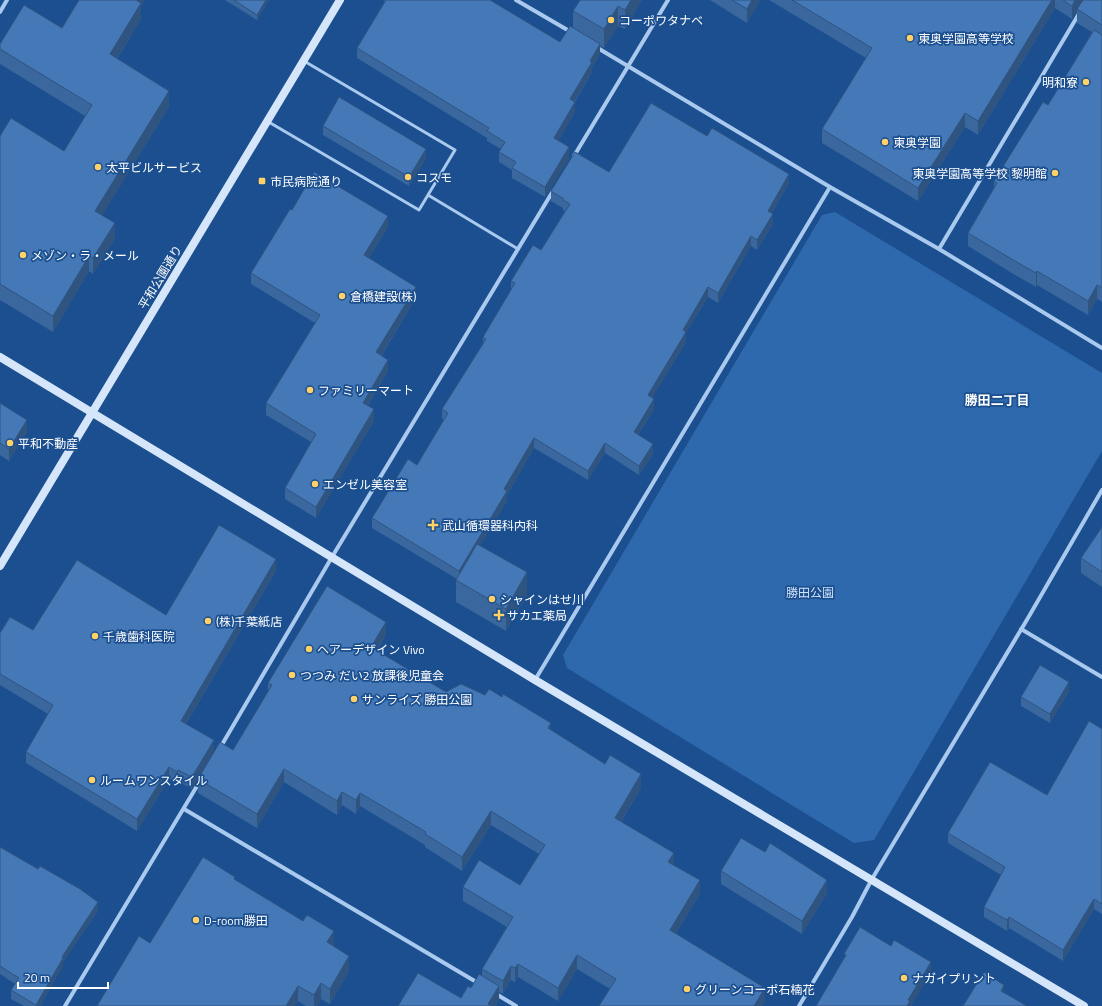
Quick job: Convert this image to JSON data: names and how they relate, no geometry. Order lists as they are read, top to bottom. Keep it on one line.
{"streets":{"street":["平和公園通り"]},"districts":["勝田二丁目"],"parks":["勝田公園"],"places":{"other":["コーポワタナベ","東奥学園高等学校","明和寮","東奥学園","太平ビルサービス","東奥学園高等学校 黎明館","コスモ","メゾン・ラ・メール","倉橋建設(株)","ファミリーマート","平和不動産","エンゼル美容室","シャインはせ川","(株)千葉紙店","千歳歯科医院","ヘアーデザイン Vivo","つつみ だい2 放課後児童会","サンライズ 勝田公園","ルームワンスタイル","D-room勝田","ナガイプリント","グリーンコーポ石楠花"],"transit":["市民病院通り"],"health":["武山循環器科内科","サカエ薬局"]},"scale_bar":"20 m"}
